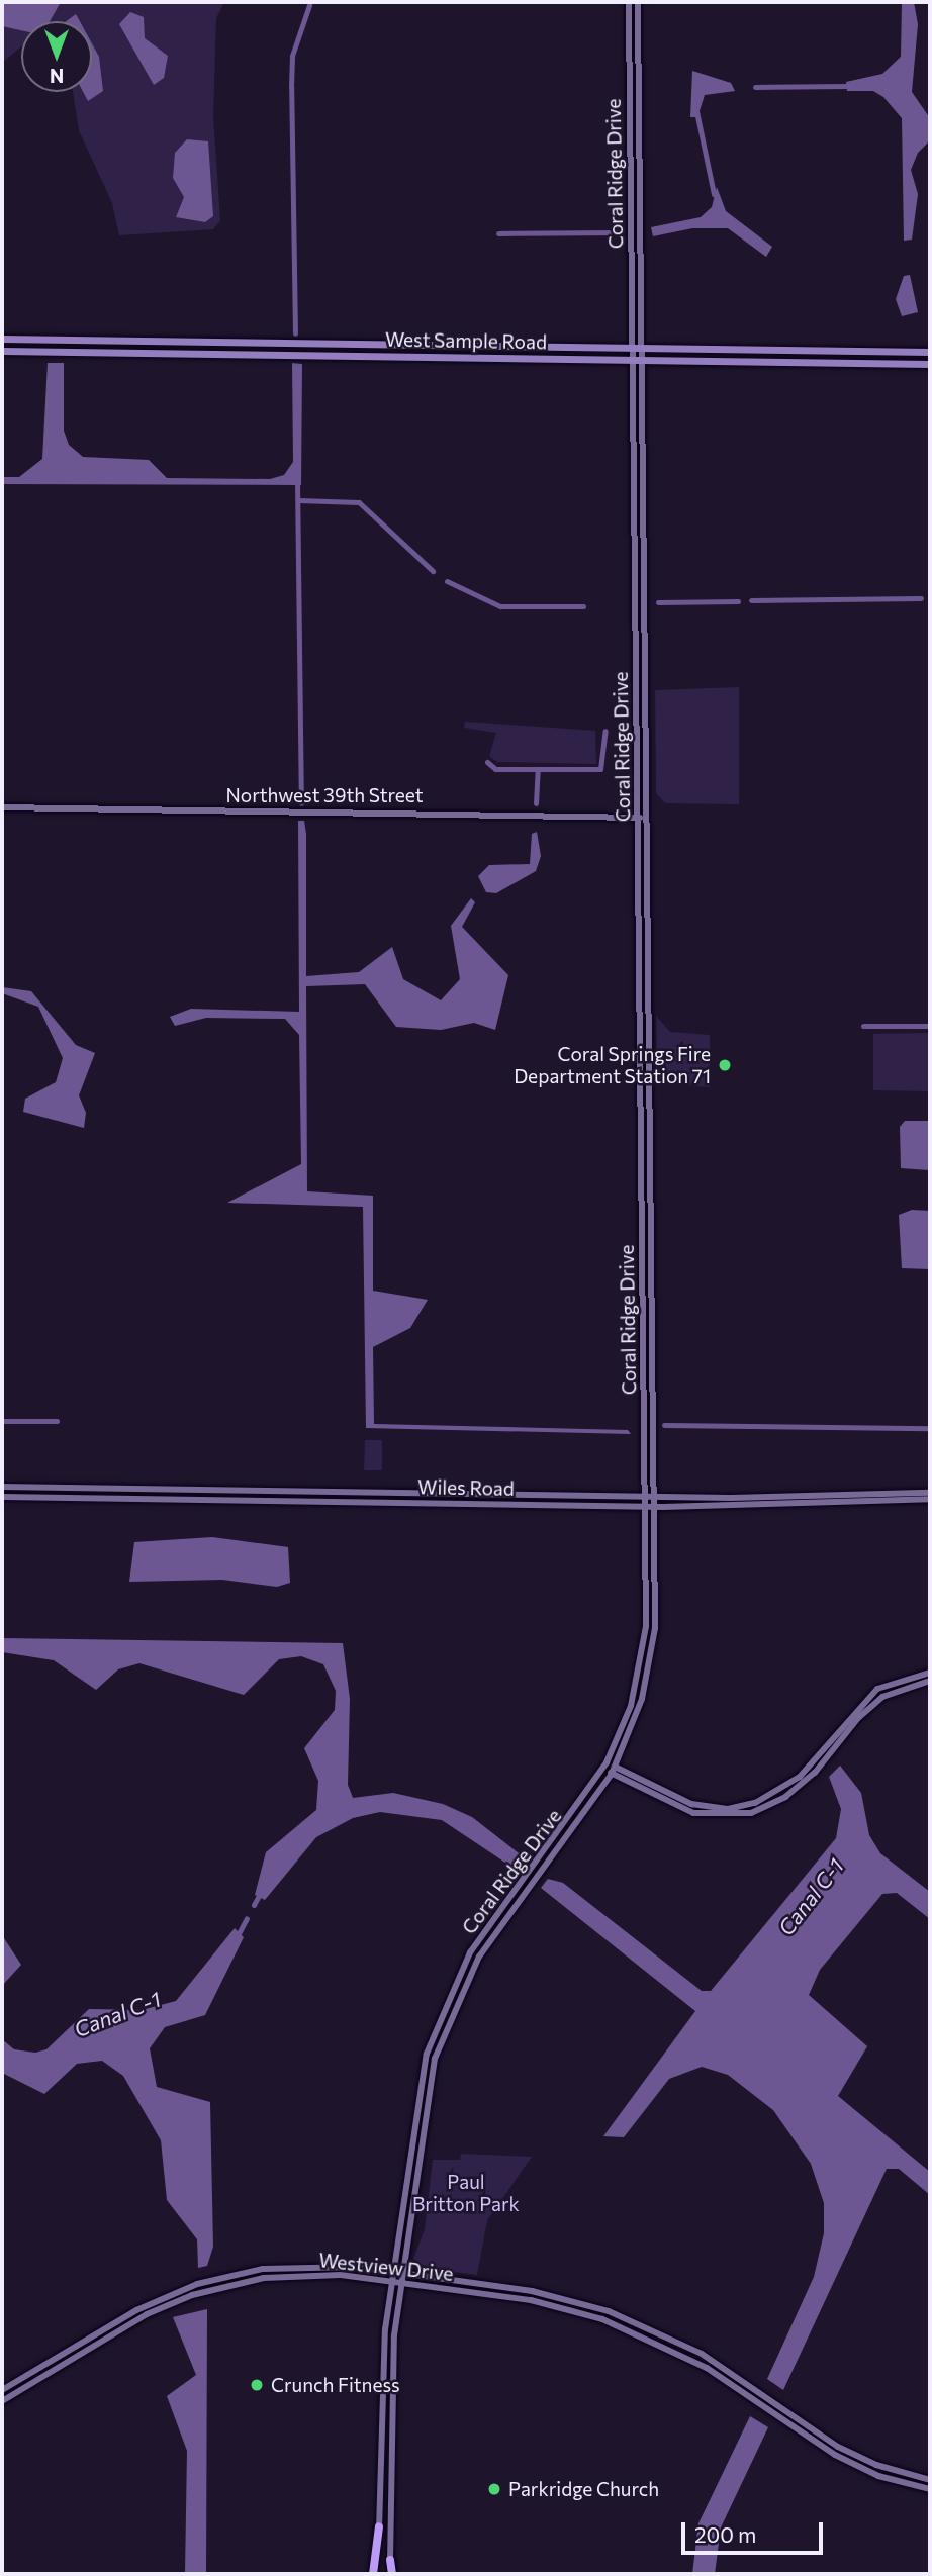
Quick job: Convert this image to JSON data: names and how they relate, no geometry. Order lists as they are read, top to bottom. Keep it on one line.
{"streets":{"main road":["Coral Ridge Drive","West Sample Road","Northwest 39th Street","Wiles Road","Westview Drive"]},"crossings":[["Coral Ridge Drive","West Sample Road"],["Coral Ridge Drive","Northwest 39th Street"],["Coral Ridge Drive","Wiles Road"],["Coral Ridge Drive","Westview Drive"]],"water":["Canal C-1"],"parks":["Paul Britton Park"],"places":["Coral Springs Fire Department Station 71","Crunch Fitness","Parkridge Church"],"scale_bar":"200 m","north":"bottom"}
